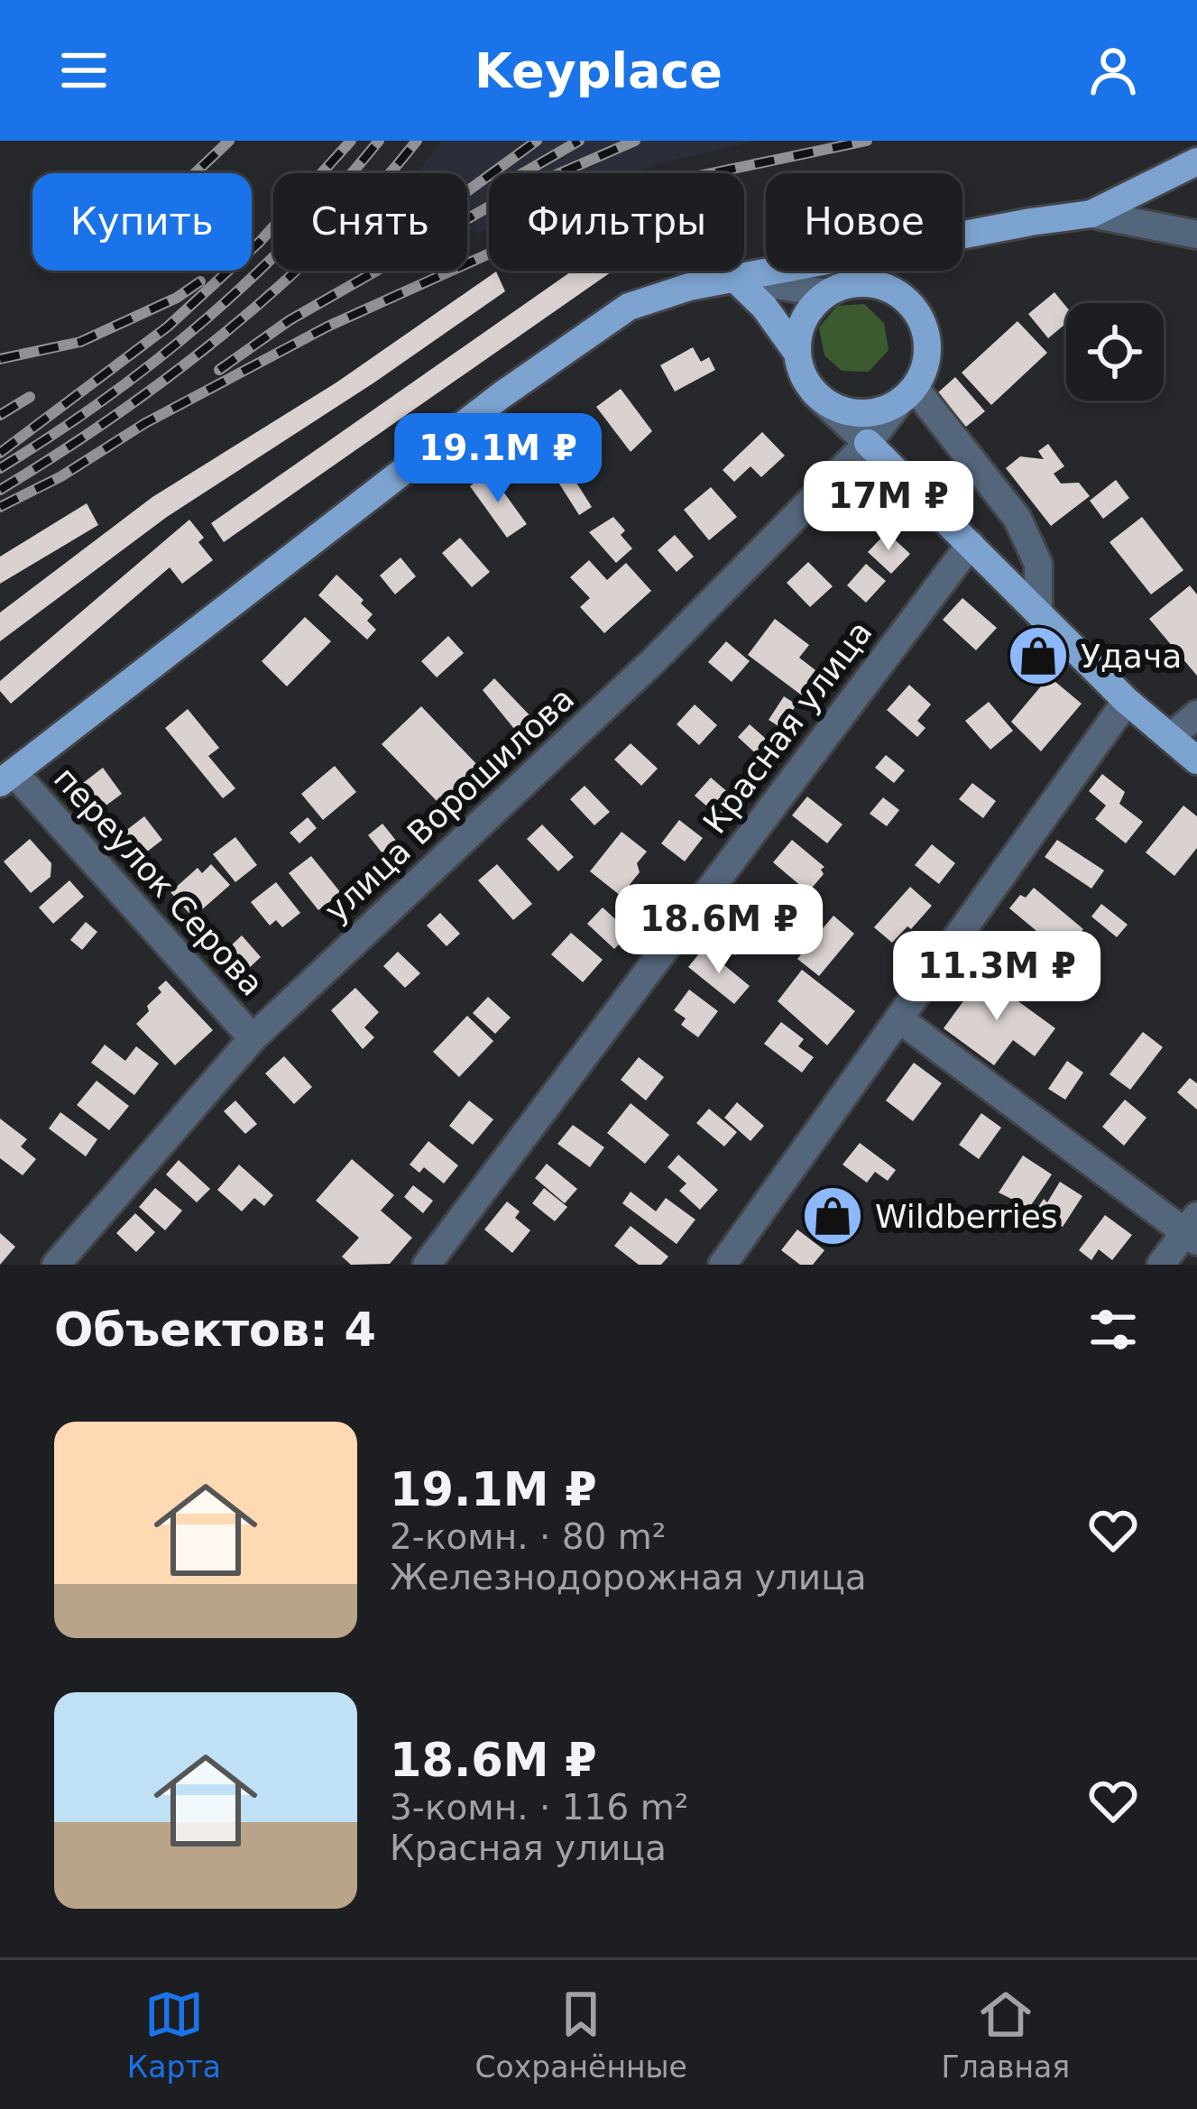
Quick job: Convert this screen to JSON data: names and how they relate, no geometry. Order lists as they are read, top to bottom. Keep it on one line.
{"streets":{"street":["Красная улица","улица Ворошилова","переулок Серова"]},"crossings":[["улица Ворошилова","переулок Серова"]],"places":{"shop":["Удача","Wildberries"]},"page":{"header":"Keyplace","chip":["Купить","Снять","Фильтры","Новое"],"price":["19.1M ₽","17M ₽","18.6M ₽","11.3M ₽"],"heading":"Объектов: 4","list":[{"name":"19.1M ₽","note":"2-комн. · 80 m² · Железнодорожная улица"},{"name":"18.6M ₽","note":"3-комн. · 116 m² · Красная улица"}],"tabs":["Карта","Сохранённые","Главная"]}}
